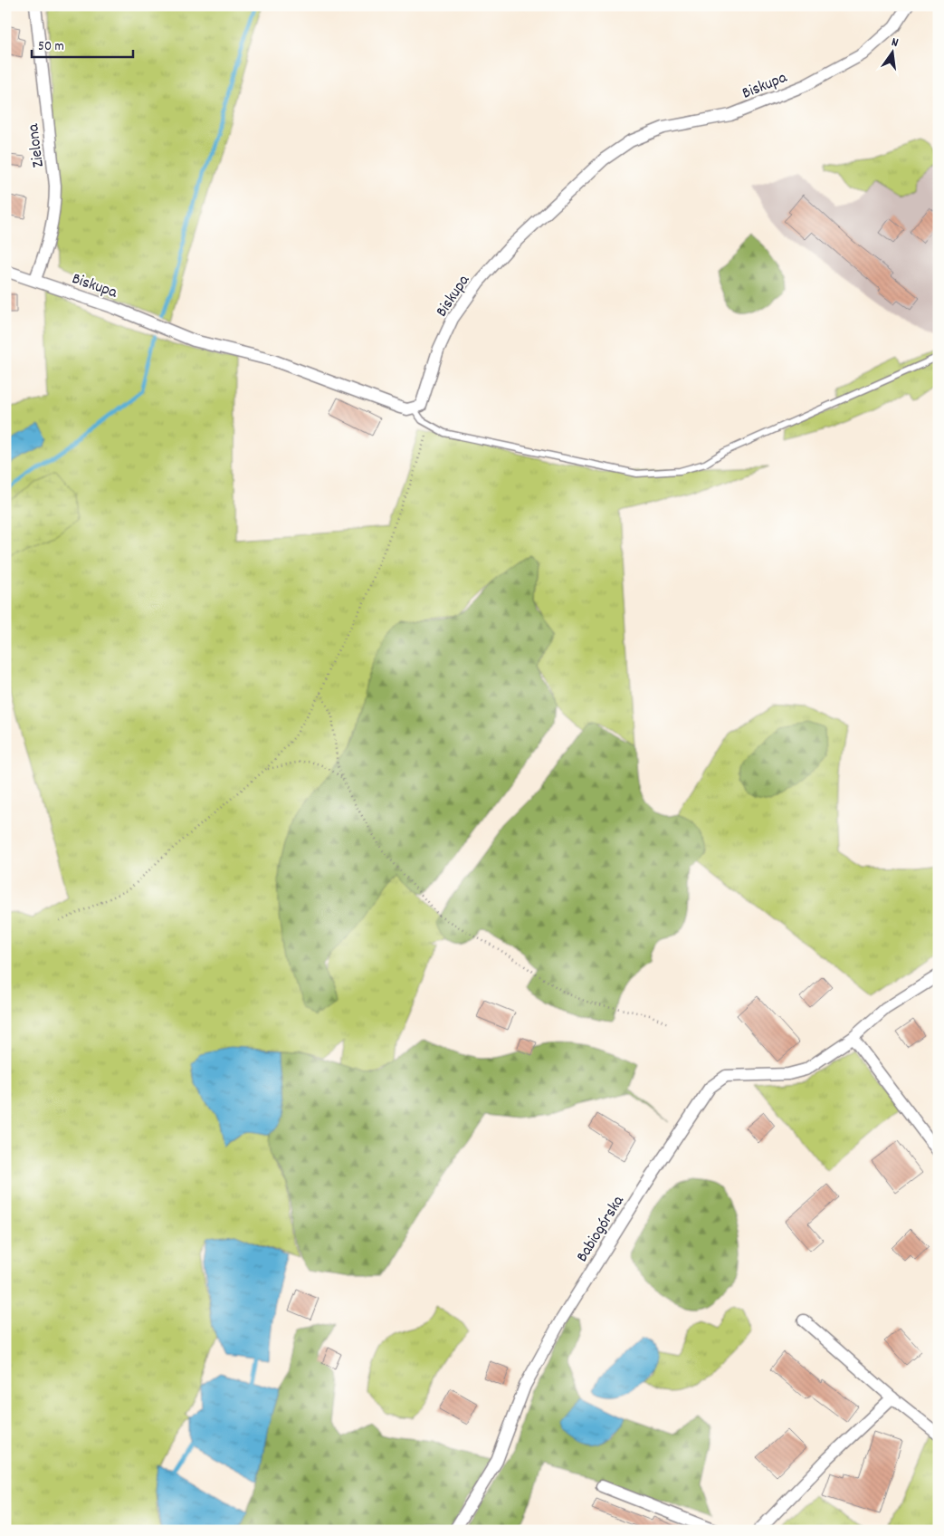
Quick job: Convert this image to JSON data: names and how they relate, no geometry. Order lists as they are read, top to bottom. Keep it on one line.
{"streets":{"street":["Biskupa","Zielona","Babiogórska"]},"crossings":[["Biskupa","Zielona"]],"scale_bar":"50 m","north":"top"}
